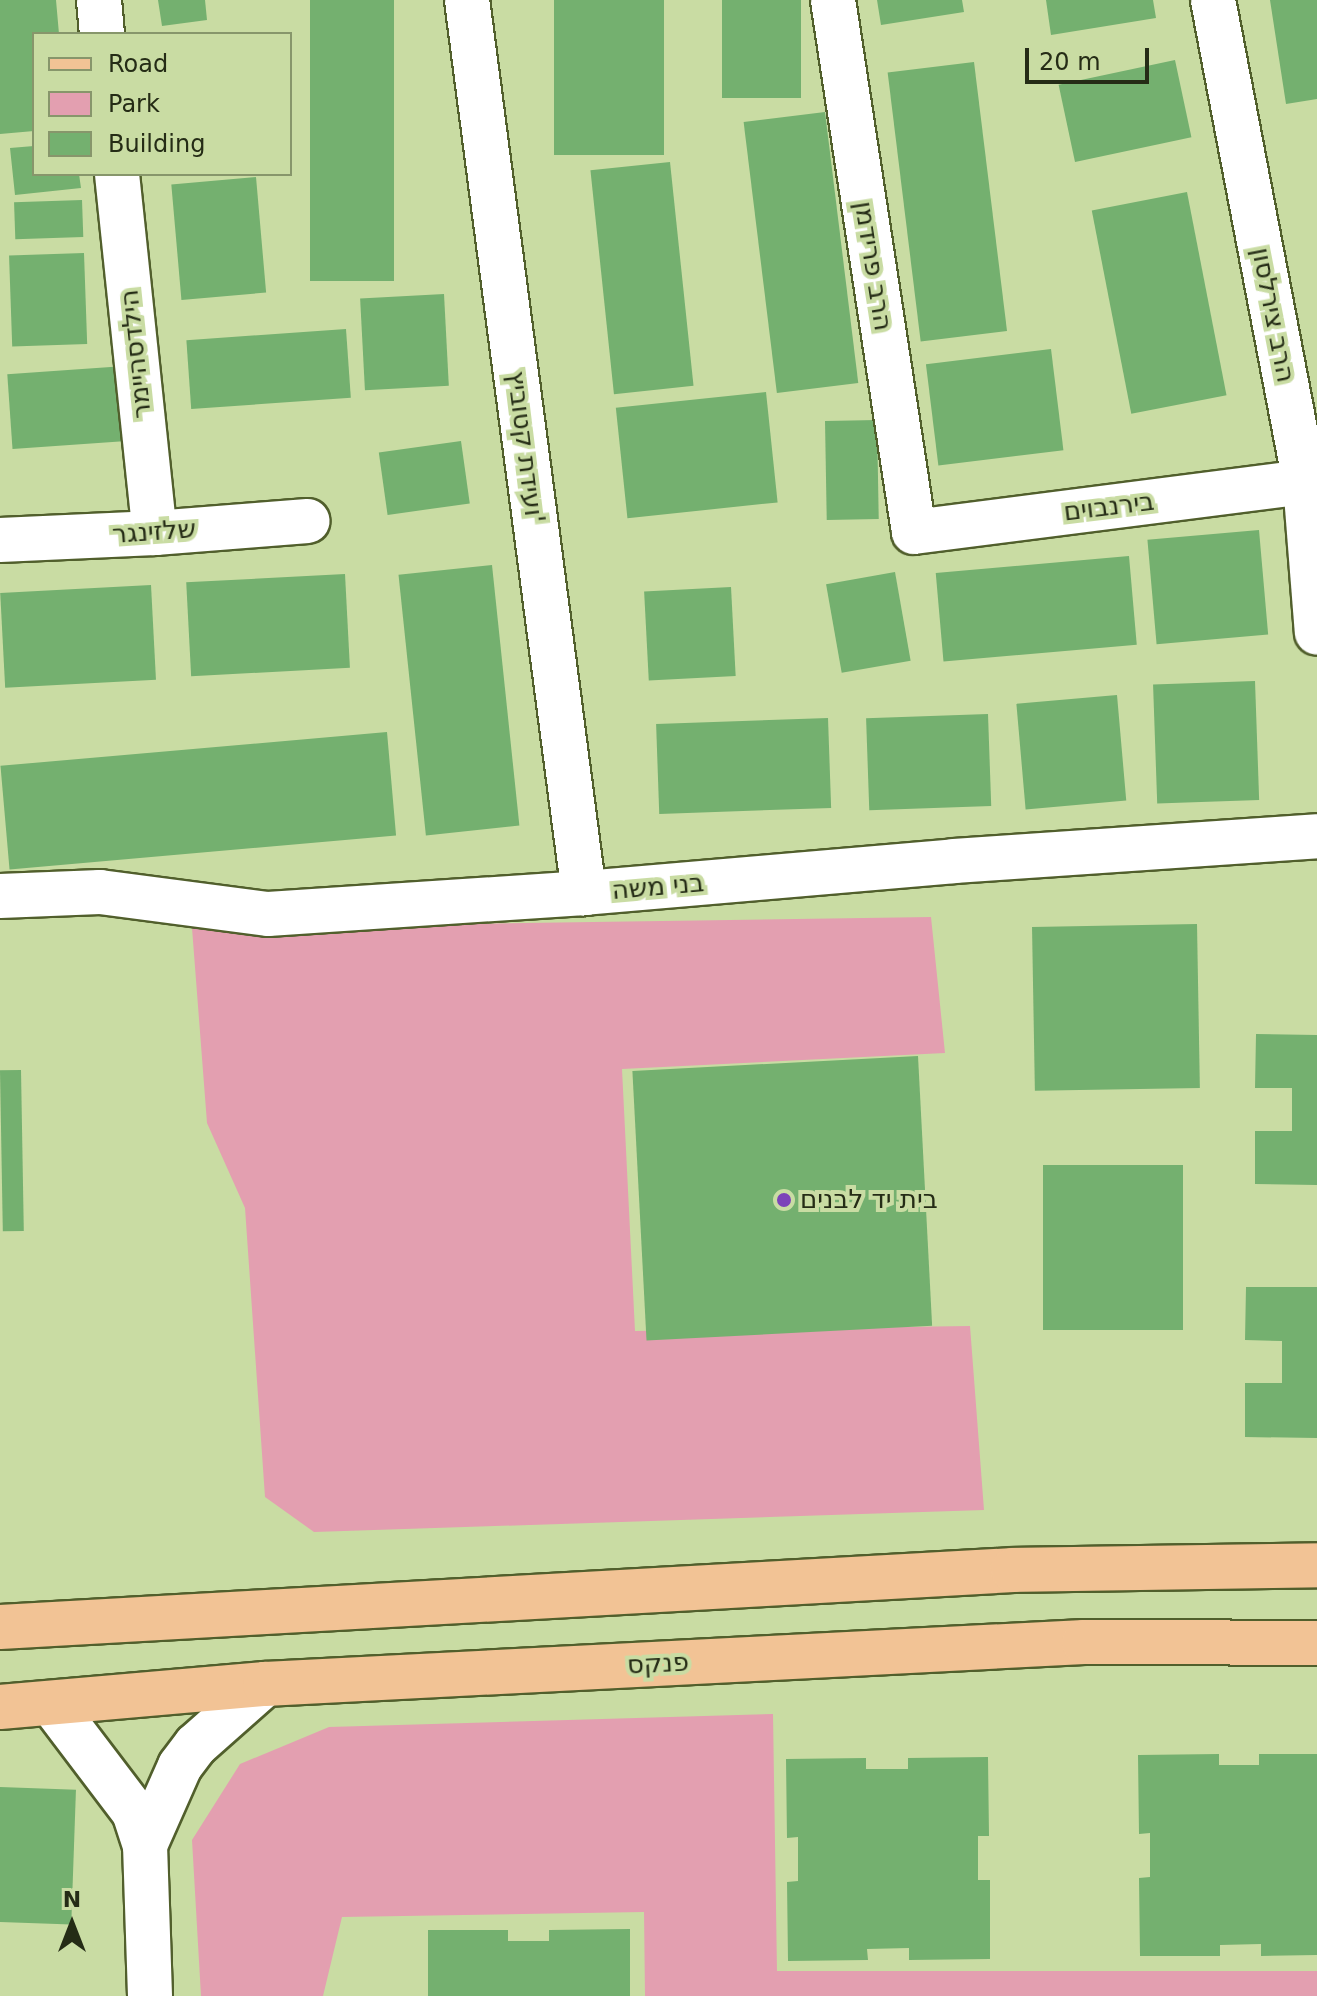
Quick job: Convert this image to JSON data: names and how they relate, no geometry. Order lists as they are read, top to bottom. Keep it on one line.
{"streets":{"main road":["פנקס"],"street":["הרב פרידמן","הרב צירלסון","הילדסהיימר","ועידת קטוביץ'","בירנבוים","שלזינגר","בני משה"]},"crossings":[["הרב פרידמן","בירנבוים"],["הרב צירלסון","בירנבוים"],["הילדסהיימר","שלזינגר"],["ועידת קטוביץ'","בני משה"]],"places":["בית יד לבנים"],"legend":["Road","Park","Building"],"scale_bar":"20 m","north":"top"}
